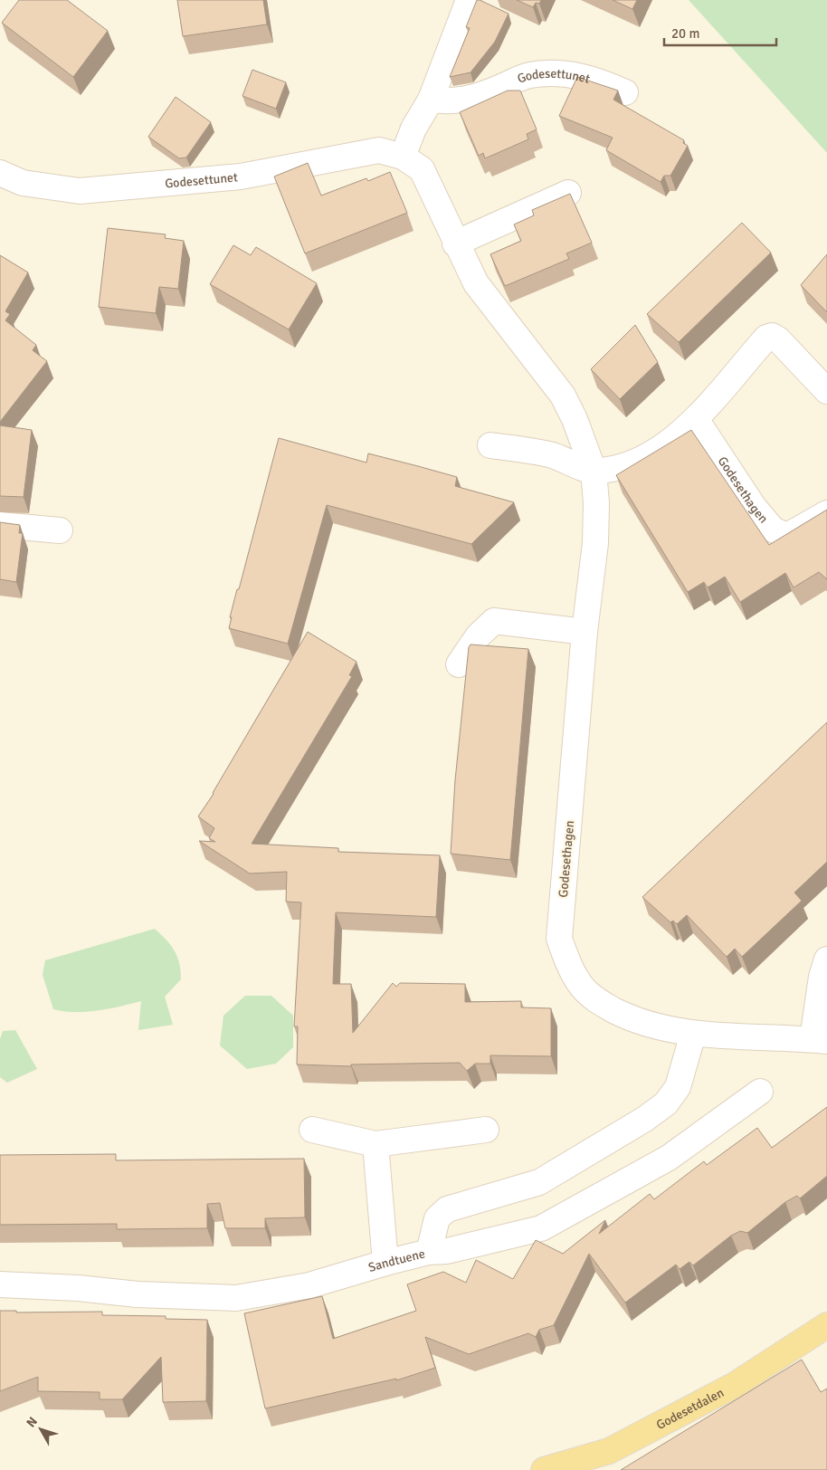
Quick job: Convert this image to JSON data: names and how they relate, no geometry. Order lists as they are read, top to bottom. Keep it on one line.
{"streets":{"main road":["Godesetdalen"],"street":["Godesettunet","Godesethagen","Sandtuene"]},"crossings":[["Godesettunet","Godesethagen"],["Godesethagen","Sandtuene"]],"scale_bar":"20 m","north":"top left"}
